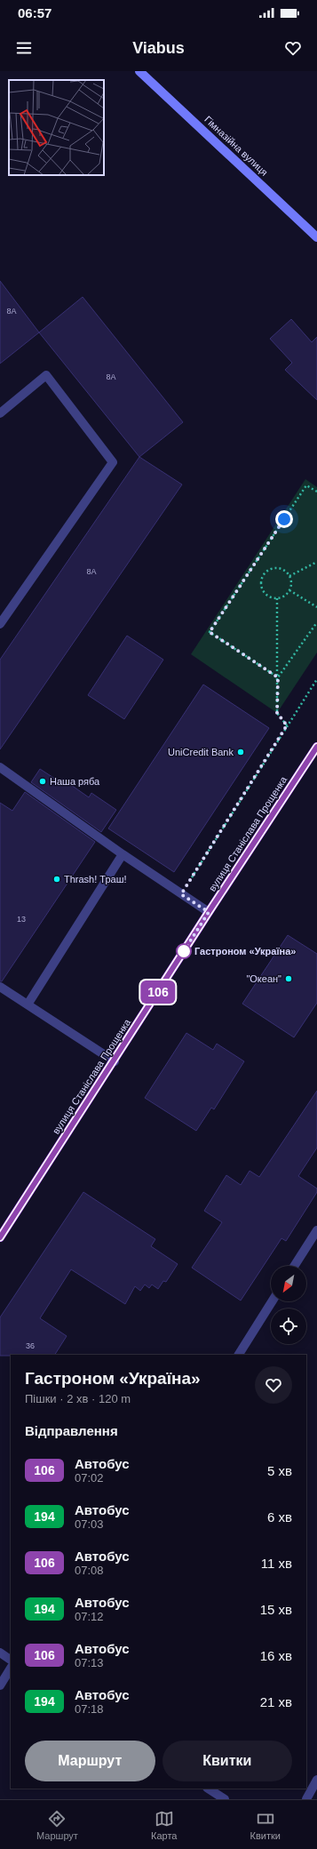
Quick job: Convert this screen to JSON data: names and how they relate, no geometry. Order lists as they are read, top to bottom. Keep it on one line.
{"streets":{"main road":["вулиця Станіслава Прощенка"],"street":["Гімназійна вулиця"]},"places":["UniCredit Bank","Наша ряба","Thrash! Траш!","Гастроном «Україна»","\"Океан\""],"lines":["bus line 106"],"house_numbers":["8А","8А","8А","13","36"],"north":"bottom left","page":{"status":"06:57","header":"Viabus","on_map":"106","heading":[["Гастроном «Україна»","Пішки · 2 хв · 120 m"],"Відправлення"],"list":[{"mark":"106","name":"Автобус","note":"07:02","value":"5 хв"},{"mark":"194","name":"Автобус","note":"07:03","value":"6 хв"},{"mark":"106","name":"Автобус","note":"07:08","value":"11 хв"},{"mark":"194","name":"Автобус","note":"07:12","value":"15 хв"},{"mark":"106","name":"Автобус","note":"07:13","value":"16 хв"},{"mark":"194","name":"Автобус","note":"07:18","value":"21 хв"}],"buttons":["Маршрут","Квитки"],"tabs":["Маршрут","Карта","Квитки"]}}
